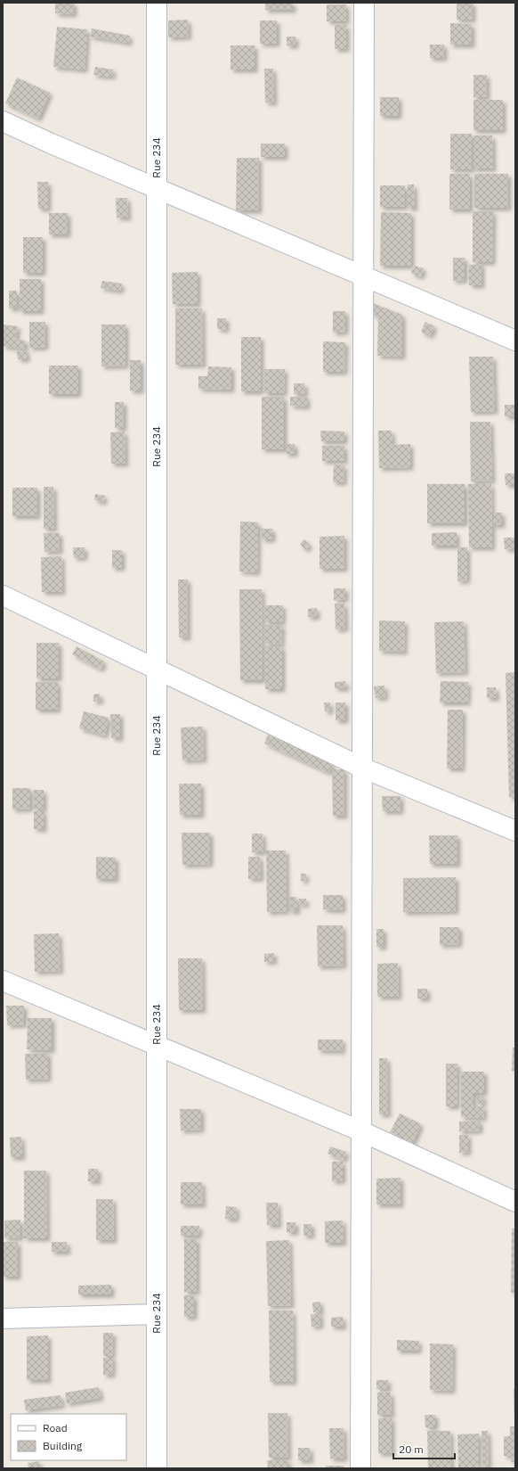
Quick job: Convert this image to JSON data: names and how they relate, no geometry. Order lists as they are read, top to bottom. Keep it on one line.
{"streets":{"street":["Rue 234"]},"legend":["Road","Building"],"scale_bar":"20 m"}
